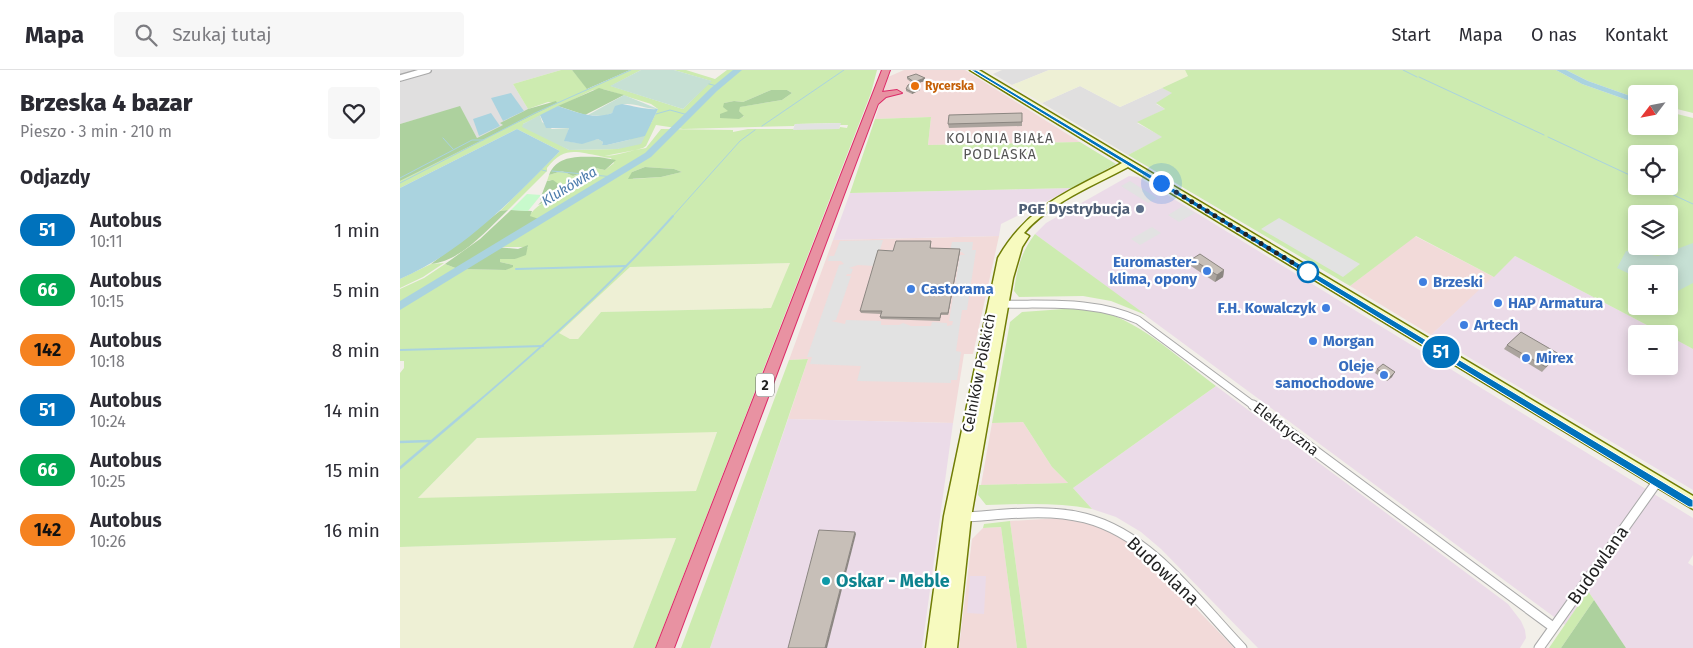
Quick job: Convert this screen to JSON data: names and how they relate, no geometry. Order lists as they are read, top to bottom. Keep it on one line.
{"streets":{"highway":["2"],"street":["Celników Polskich","Elektryczna","Budowlana"]},"crossings":[["Celników Polskich","Elektryczna"],["Celników Polskich","Budowlana"],["Elektryczna","Budowlana"]],"districts":["KOLONIA BIAŁA PODLASKA"],"water":["Klukówka"],"places":["Rycerska","PGE Dystrybucja","Euromaster- klima, opony","Brzeski","Castorama","HAP Armatura","F.H. Kowalczyk","Artech","Morgan","Mirex","Oleje samochodowe","Oskar - Meble"],"lines":["bus line 51"],"north":"bottom left","page":{"header":"Mapa","search":"Szukaj tutaj","nav":["Start","Mapa","O nas","Kontakt"],"heading":[["Brzeska 4 bazar","Pieszo · 3 min · 210 m"],"Odjazdy"],"on_map":"51","map_buttons":["+","−"],"list":[{"mark":"51","name":"Autobus","note":"10:11","value":"1 min"},{"mark":"66","name":"Autobus","note":"10:15","value":"5 min"},{"mark":"142","name":"Autobus","note":"10:18","value":"8 min"},{"mark":"51","name":"Autobus","note":"10:24","value":"14 min"},{"mark":"66","name":"Autobus","note":"10:25","value":"15 min"},{"mark":"142","name":"Autobus","note":"10:26","value":"16 min"}]}}
